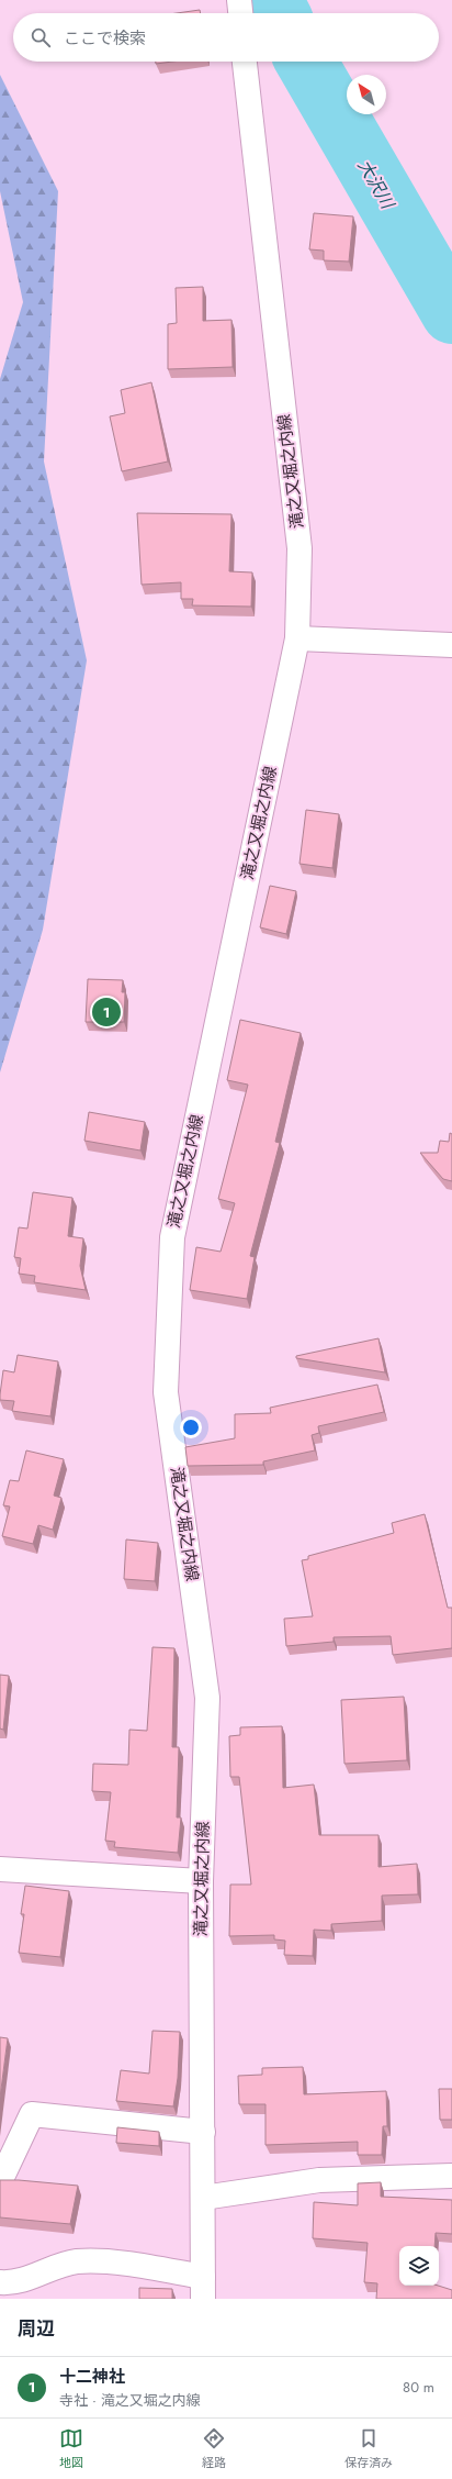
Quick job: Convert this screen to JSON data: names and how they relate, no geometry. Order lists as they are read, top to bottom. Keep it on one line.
{"streets":{"main road":["滝之又堀之内線"]},"water":["大沢川"],"north":"top left","page":{"search":"ここで検索","pins":"1","heading":"周辺","list":[{"mark":"1","name":"十二神社","note":"寺社 · 滝之又堀之内線","value":"80 m"}],"nav":["地図","経路","保存済み"]}}
